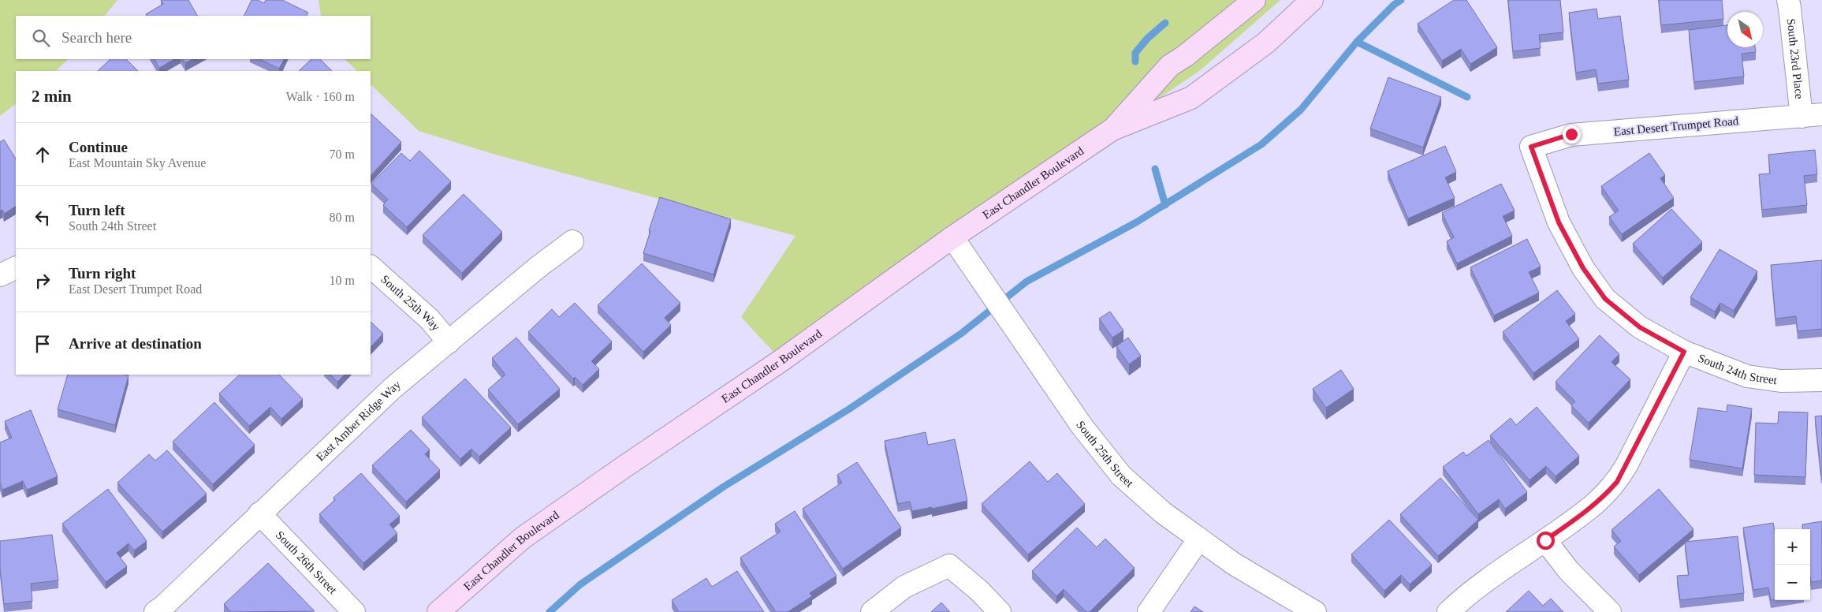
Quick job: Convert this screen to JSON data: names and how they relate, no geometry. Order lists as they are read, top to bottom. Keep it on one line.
{"streets":{"main road":["East Chandler Boulevard"],"street":["South 23rd Place","East Desert Trumpet Road","South 25th Way","South 24th Street","East Amber Ridge Way","South 25th Street","South 26th Street"]},"crossings":[["South 23rd Place","East Desert Trumpet Road"],["East Desert Trumpet Road","South 24th Street"],["East Chandler Boulevard","South 25th Street"],["South 25th Way","East Amber Ridge Way"],["East Amber Ridge Way","South 26th Street"]],"north":"bottom right","page":{"search":"Search here","heading":["2 min","Walk · 160 m"],"list":[["Continue","East Mountain Sky Avenue","70 m"],["Turn left","South 24th Street","80 m"],["Turn right","East Desert Trumpet Road","10 m"],"Arrive at destination"],"map_buttons":["+","−"]}}
